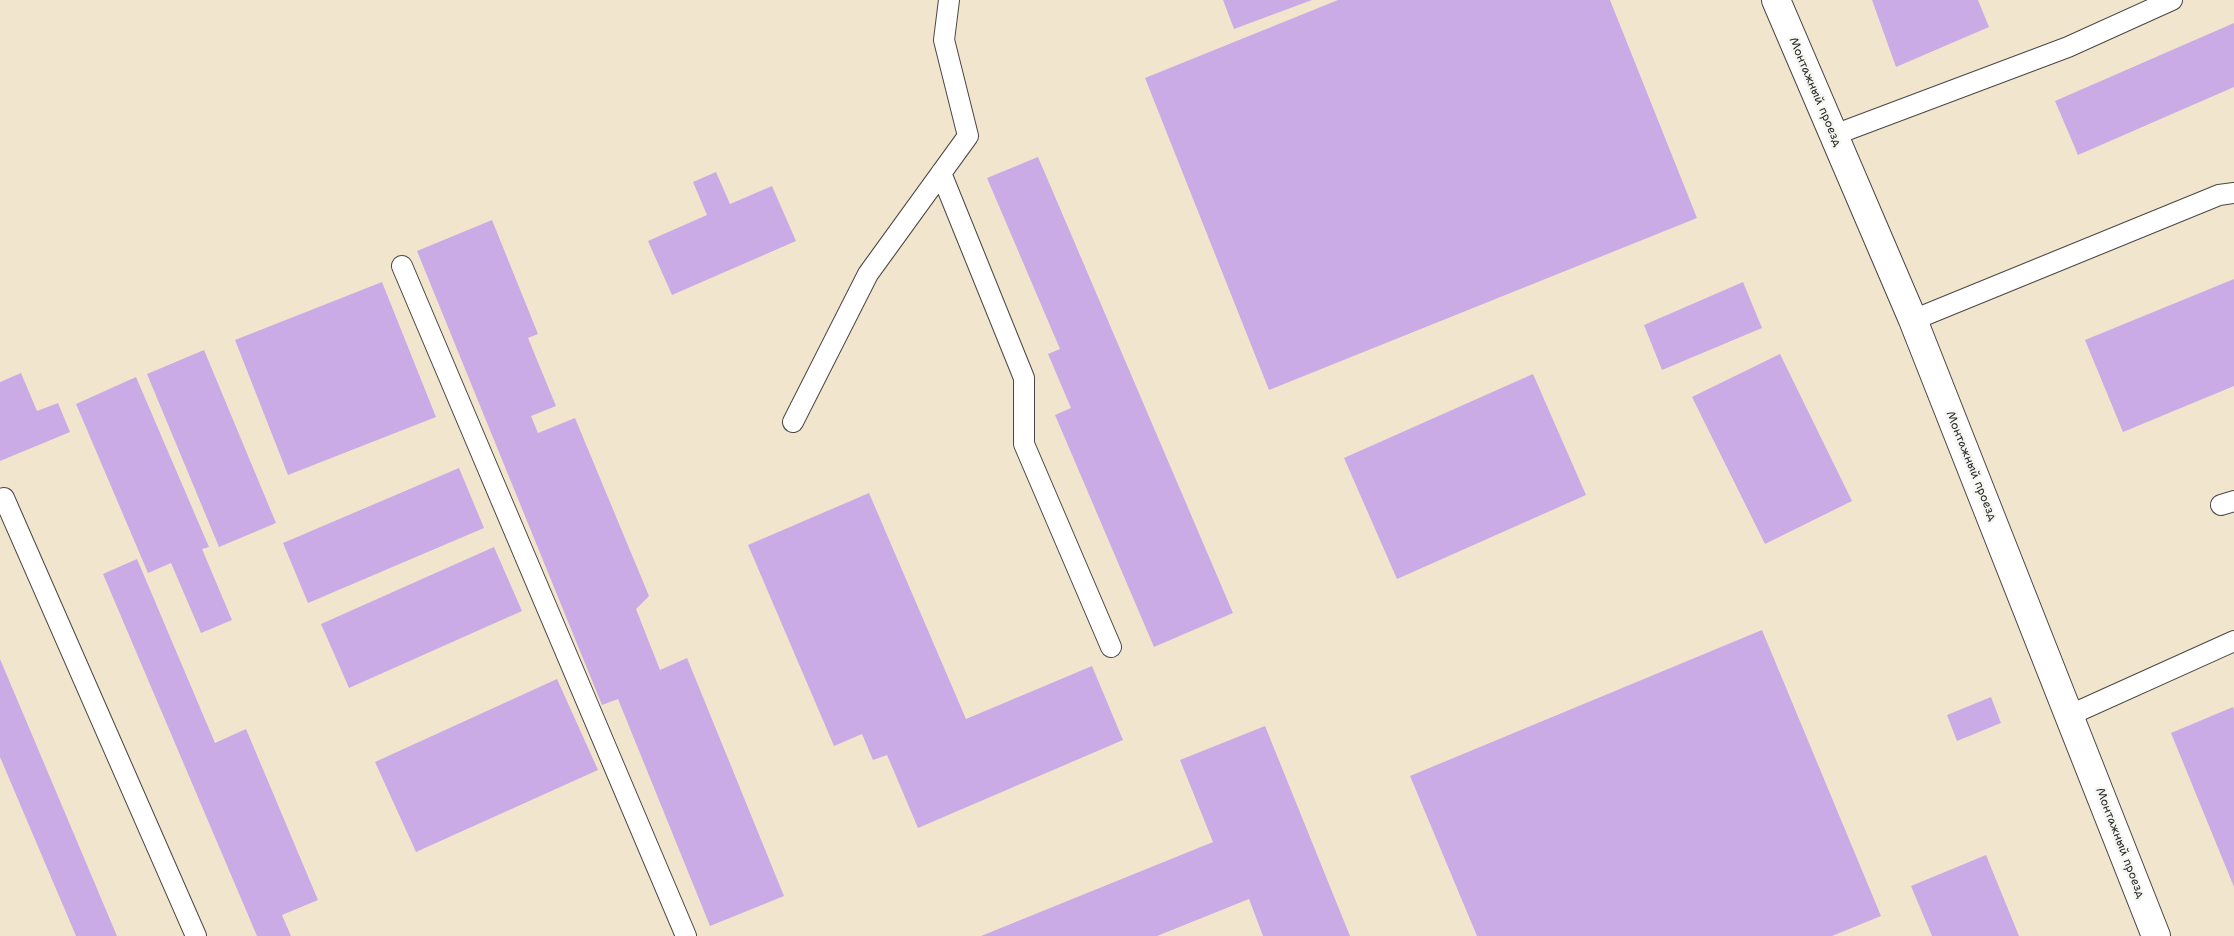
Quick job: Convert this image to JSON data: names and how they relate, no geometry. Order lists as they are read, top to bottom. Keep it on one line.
{"streets":{"street":["Монтажный проезд"]}}
